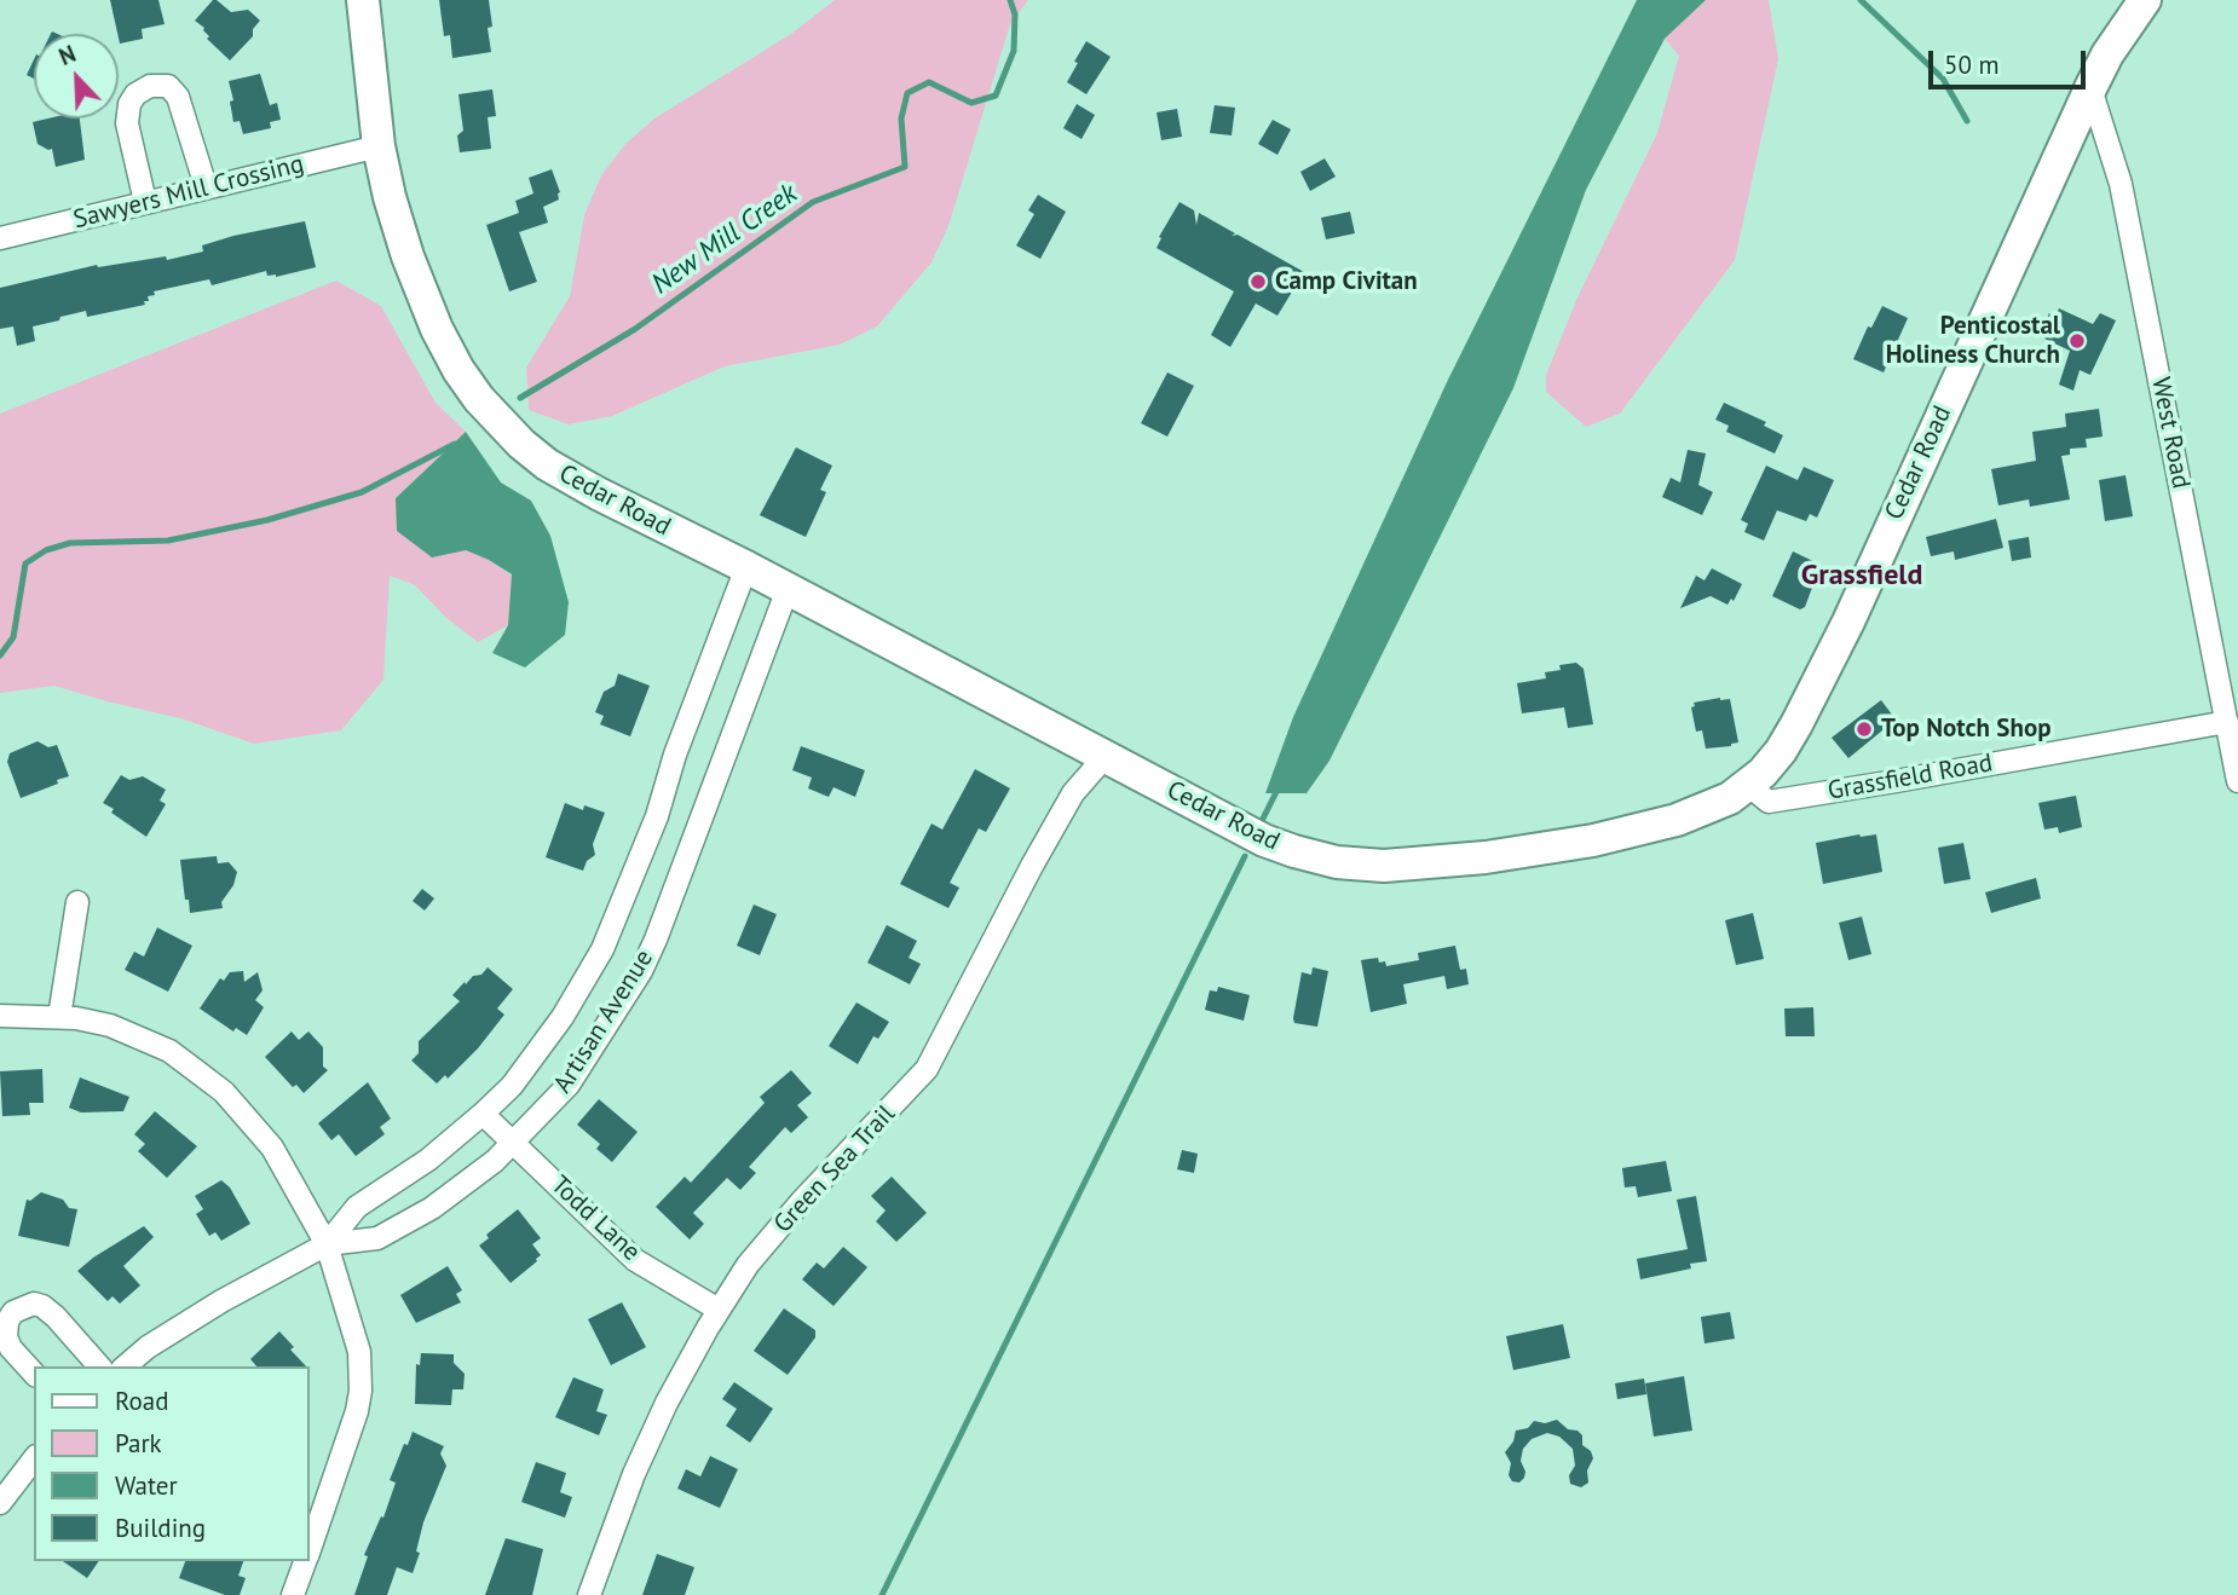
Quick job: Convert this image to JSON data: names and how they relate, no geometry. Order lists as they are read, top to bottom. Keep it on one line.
{"streets":{"street":["Sawyers Mill Crossing","West Road","Cedar Road","Grassfield Road","Artisan Avenue","Green Sea Trail","Todd Lane"]},"crossings":[["Sawyers Mill Crossing","Cedar Road"],["West Road","Cedar Road"],["West Road","Grassfield Road"],["Cedar Road","Grassfield Road"],["Cedar Road","Artisan Avenue"],["Cedar Road","Green Sea Trail"],["Artisan Avenue","Todd Lane"],["Green Sea Trail","Todd Lane"]],"districts":["Grassfield"],"water":["New Mill Creek"],"places":["Camp Civitan","Penticostal Holiness Church","Top Notch Shop"],"legend":["Road","Park","Water","Building"],"scale_bar":"50 m","north":"top left"}
